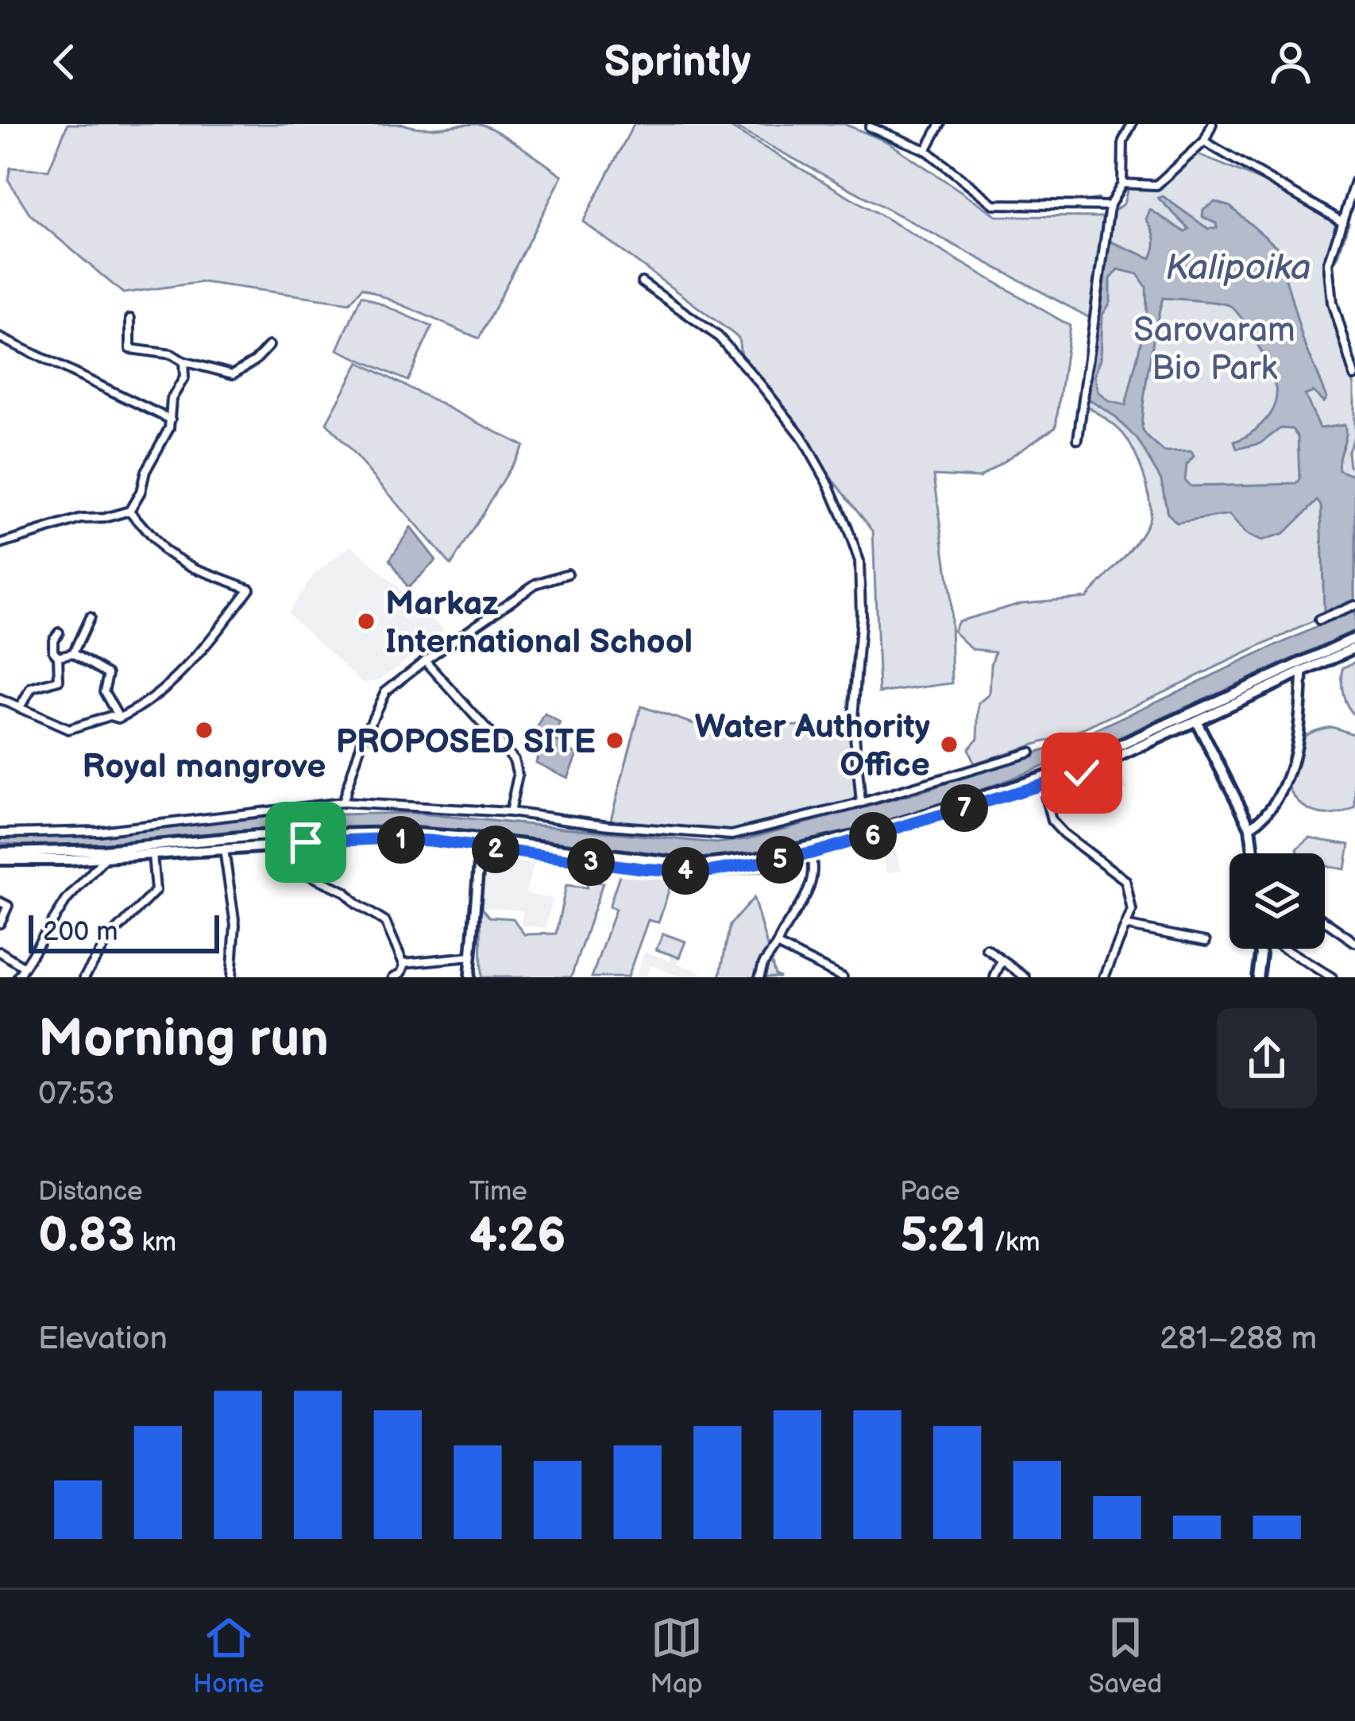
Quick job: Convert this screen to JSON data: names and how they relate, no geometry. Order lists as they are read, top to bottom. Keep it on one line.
{"water":["Kalipoika"],"parks":["Sarovaram Bio Park"],"places":["Markaz International School","Royal mangrove","PROPOSED SITE","Water Authority Office"],"scale_bar":"200 m","page":{"header":"Sprintly","pins":["7","6","1","2","5","3","4"],"scale":"200 m","heading":["Morning run","07:53"],"stats":[["Distance","0.83 km"],["Time","4:26"],["Pace","5:21 /km"]],"chart":["Elevation","281–288 m"],"tabs":["Home","Map","Saved"]}}
